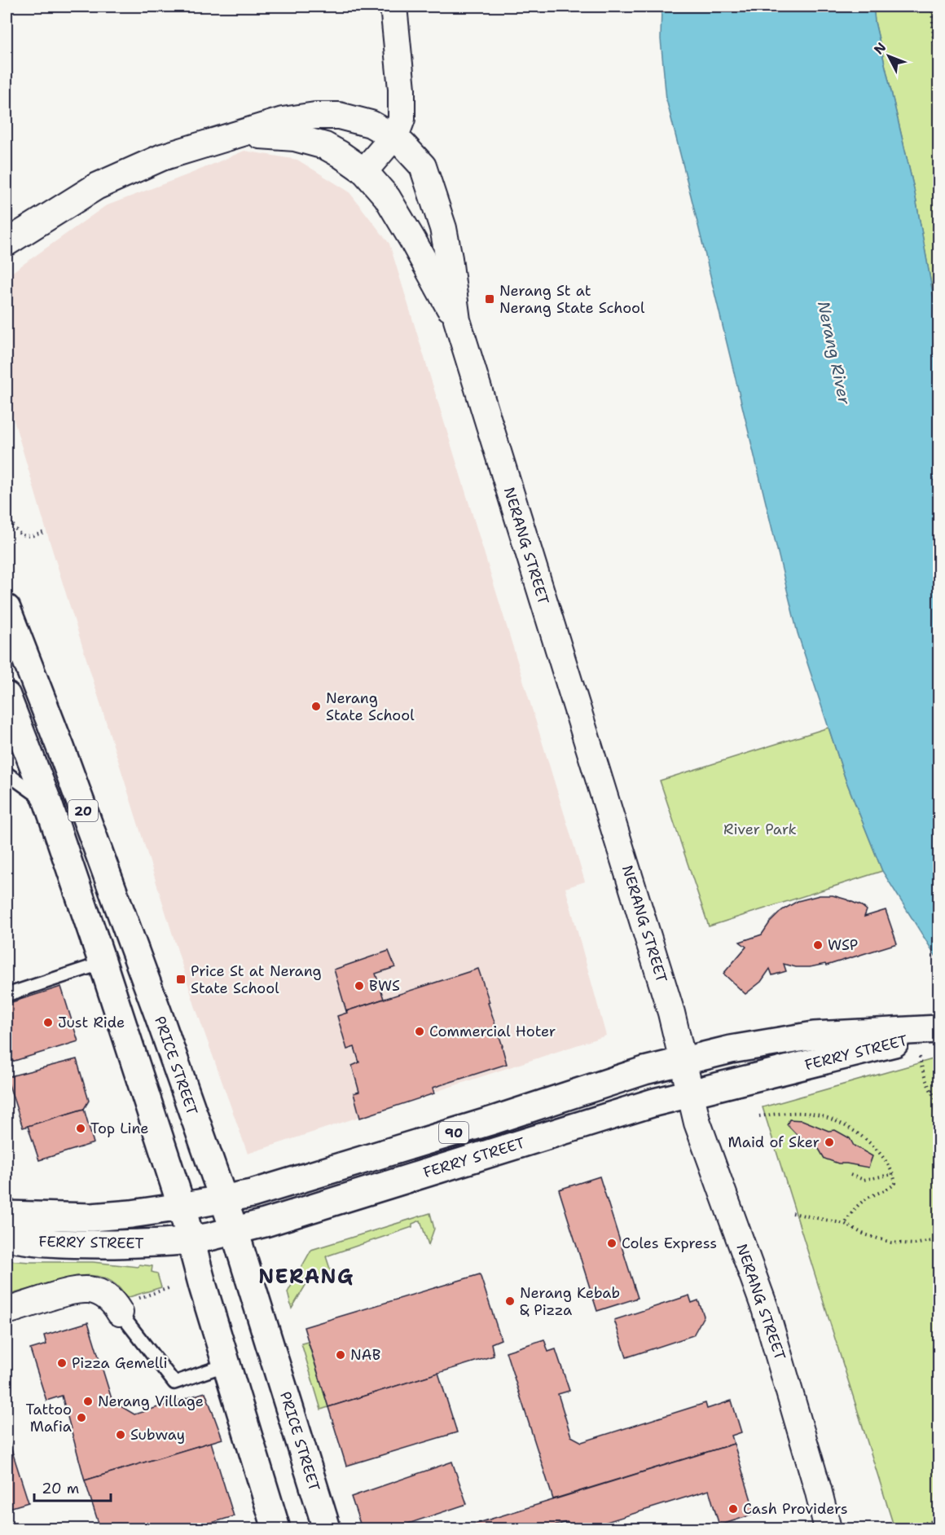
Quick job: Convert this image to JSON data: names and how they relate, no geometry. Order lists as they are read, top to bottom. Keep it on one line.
{"streets":{"main road":["20","FERRY STREET","PRICE STREET","90"],"street":["NERANG STREET"]},"crossings":[["NERANG STREET","FERRY STREET"],["20","FERRY STREET"],["FERRY STREET","PRICE STREET"]],"districts":["NERANG"],"water":["Nerang River"],"parks":["River Park"],"places":{"transit":["Nerang St at Nerang State School","Price St at Nerang State School"],"other":["Nerang State School","WSP","BWS","Just Ride","Commercial Hoter","Top Line","Maid of Sker","Coles Express","Nerang Kebab & Pizza","NAB","Pizza Gemelli","Nerang Village","Tattoo Mafia","Subway","Cash Providers"]},"scale_bar":"20 m","north":"top left"}
